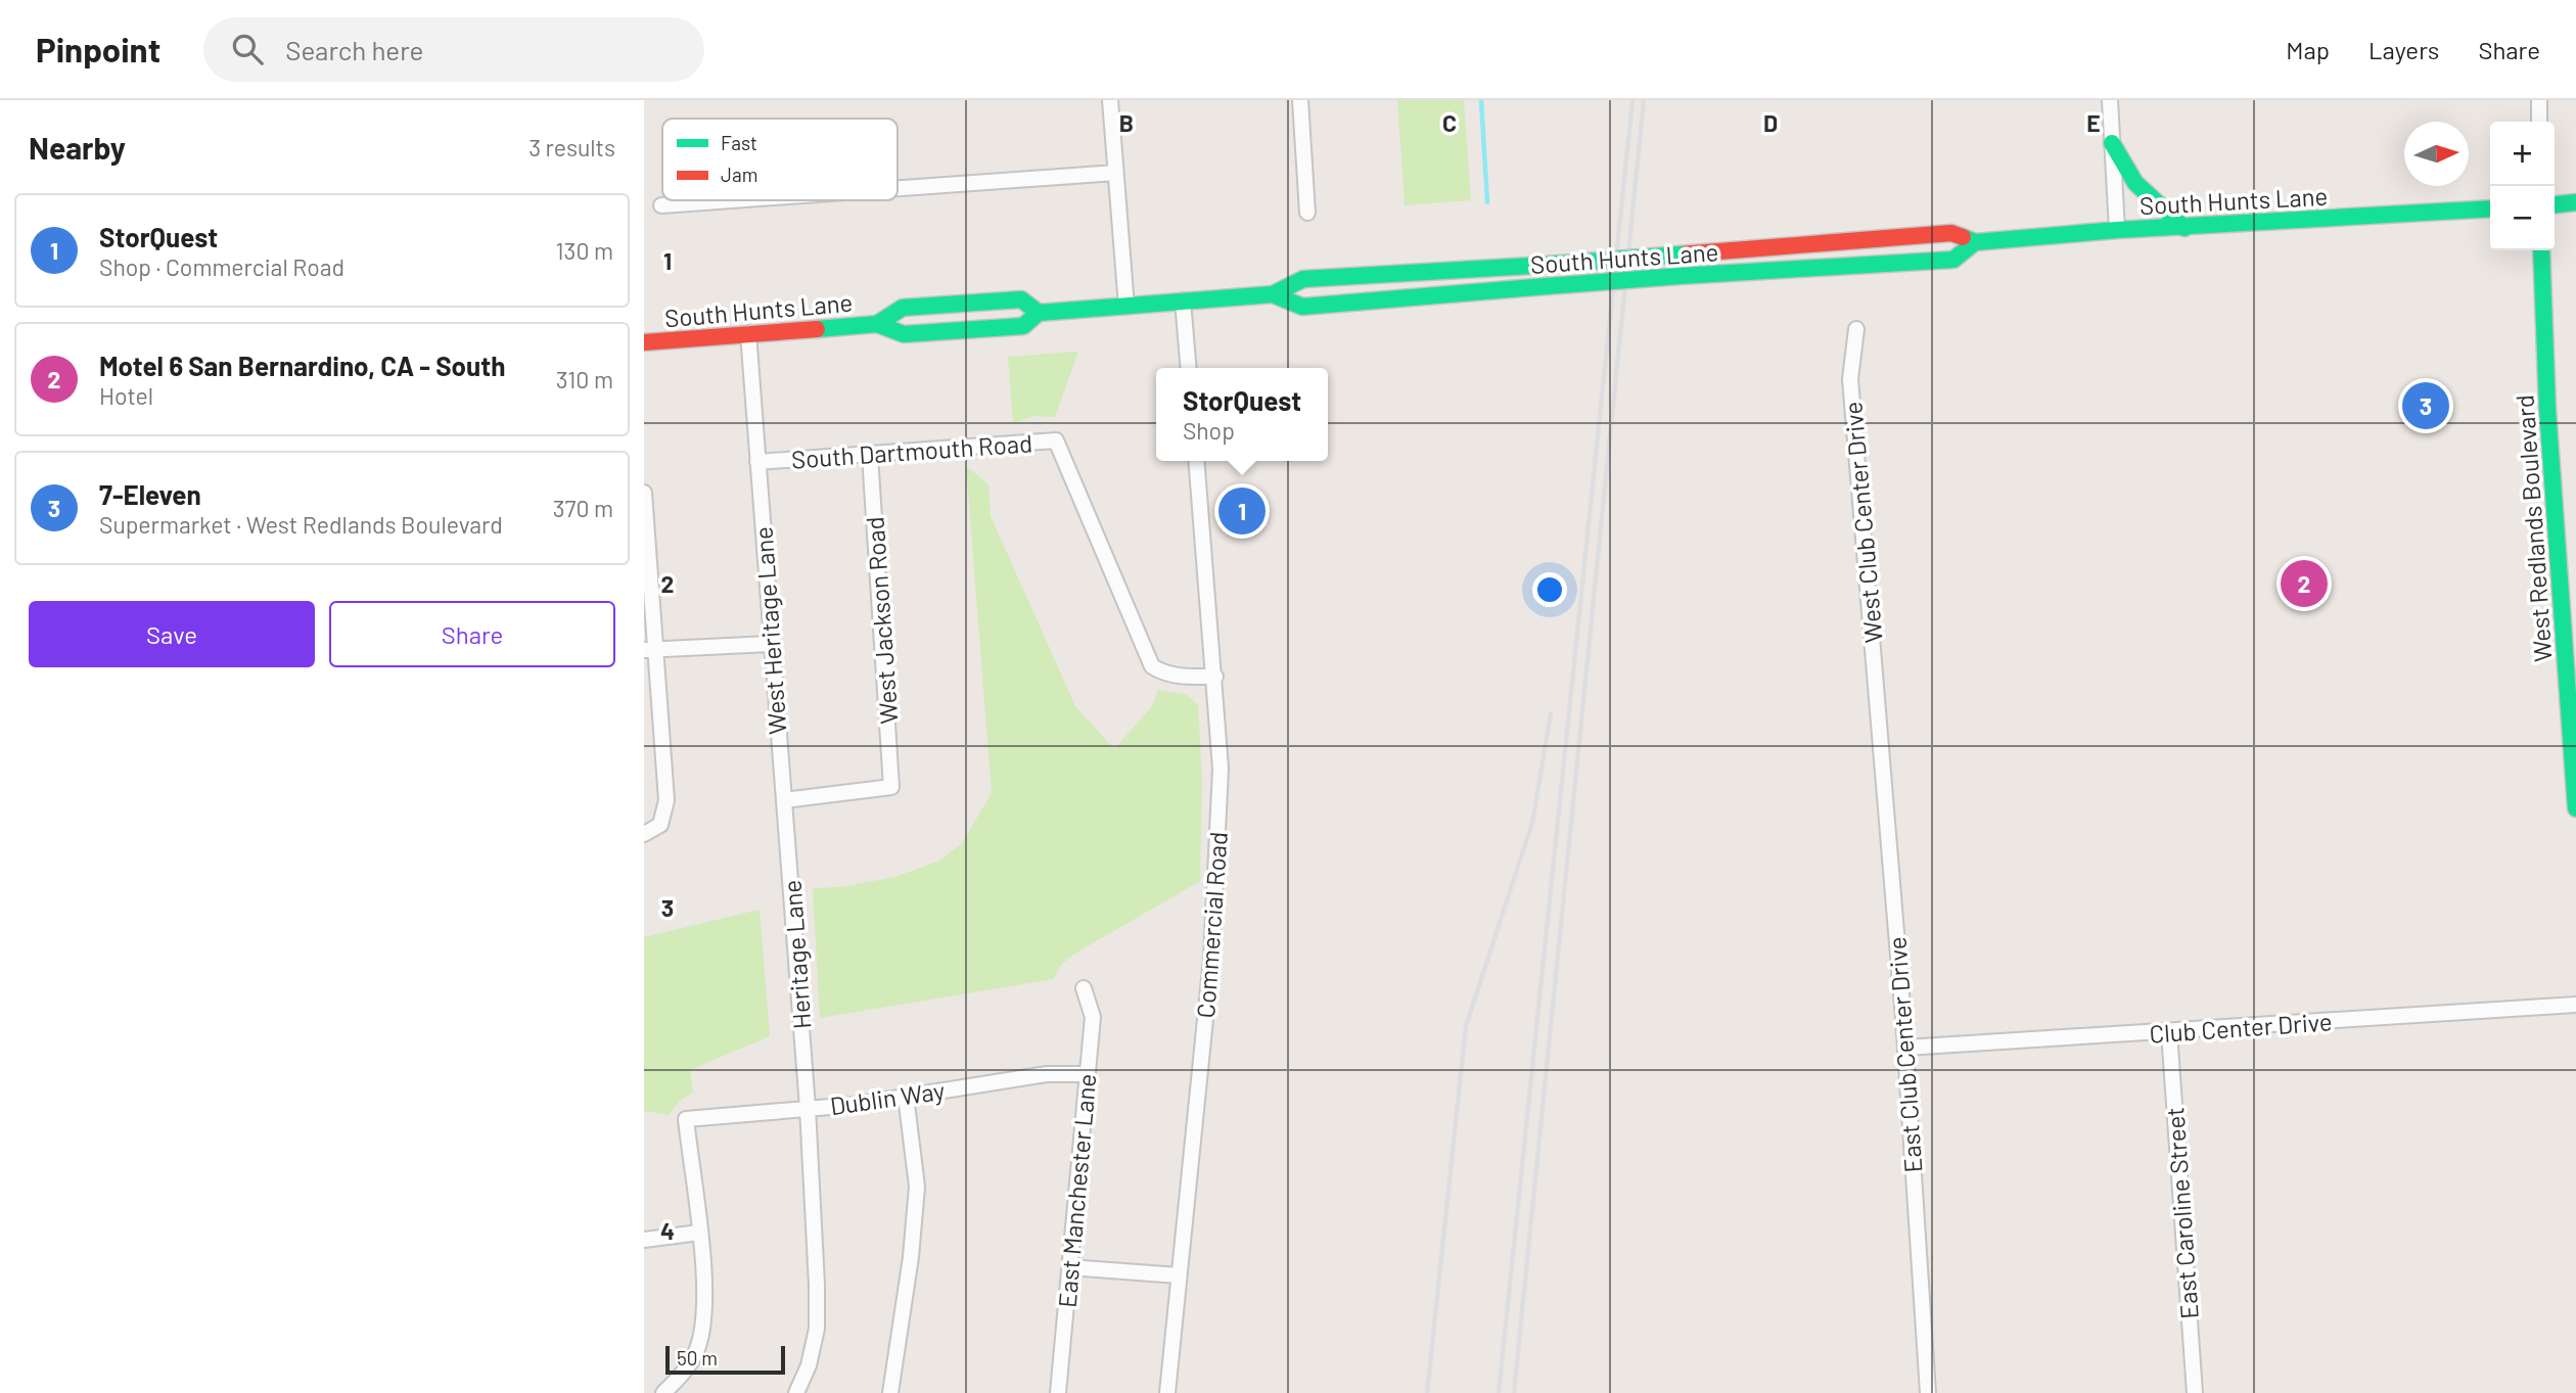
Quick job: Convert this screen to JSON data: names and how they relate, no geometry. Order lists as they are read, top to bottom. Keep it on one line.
{"streets":{"main road":["South Hunts Lane","West Redlands Boulevard"],"street":["South Dartmouth Road","West Club Center Drive","West Jackson Road","West Heritage Lane","Commercial Road","Heritage Lane","Club Center Drive","East Club Center Drive","Dublin Way","East Manchester Lane","East Caroline Street"]},"crossings":[["South Dartmouth Road","West Jackson Road"],["South Dartmouth Road","West Heritage Lane"],["South Dartmouth Road","Commercial Road"],["West Club Center Drive","East Club Center Drive"],["West Jackson Road","West Heritage Lane"],["West Jackson Road","Heritage Lane"],["West Heritage Lane","Heritage Lane"],["Heritage Lane","Dublin Way"],["Club Center Drive","East Club Center Drive"],["Club Center Drive","East Caroline Street"],["Dublin Way","East Manchester Lane"]],"legend":["Fast","Jam"],"scale_bar":"50 m","north":"right","page":{"header":"Pinpoint","search":"Search here","nav":["Map","Layers","Share"],"heading":["Nearby","3 results"],"map_buttons":["+","−"],"list":[{"mark":"1","name":"StorQuest","note":"Shop · Commercial Road","value":"130 m"},{"mark":"2","name":"Motel 6 San Bernardino, CA - South","note":"Hotel","value":"310 m"},{"mark":"3","name":"7-Eleven","note":"Supermarket · West Redlands Boulevard","value":"370 m"}],"popup":["StorQuest","Shop"],"pins":["3","1","2"],"buttons":["Save","Share"],"scale":"50 m"},"grid":{"columns":["B","C","D","E"],"rows":["1","2","3","4"]}}
